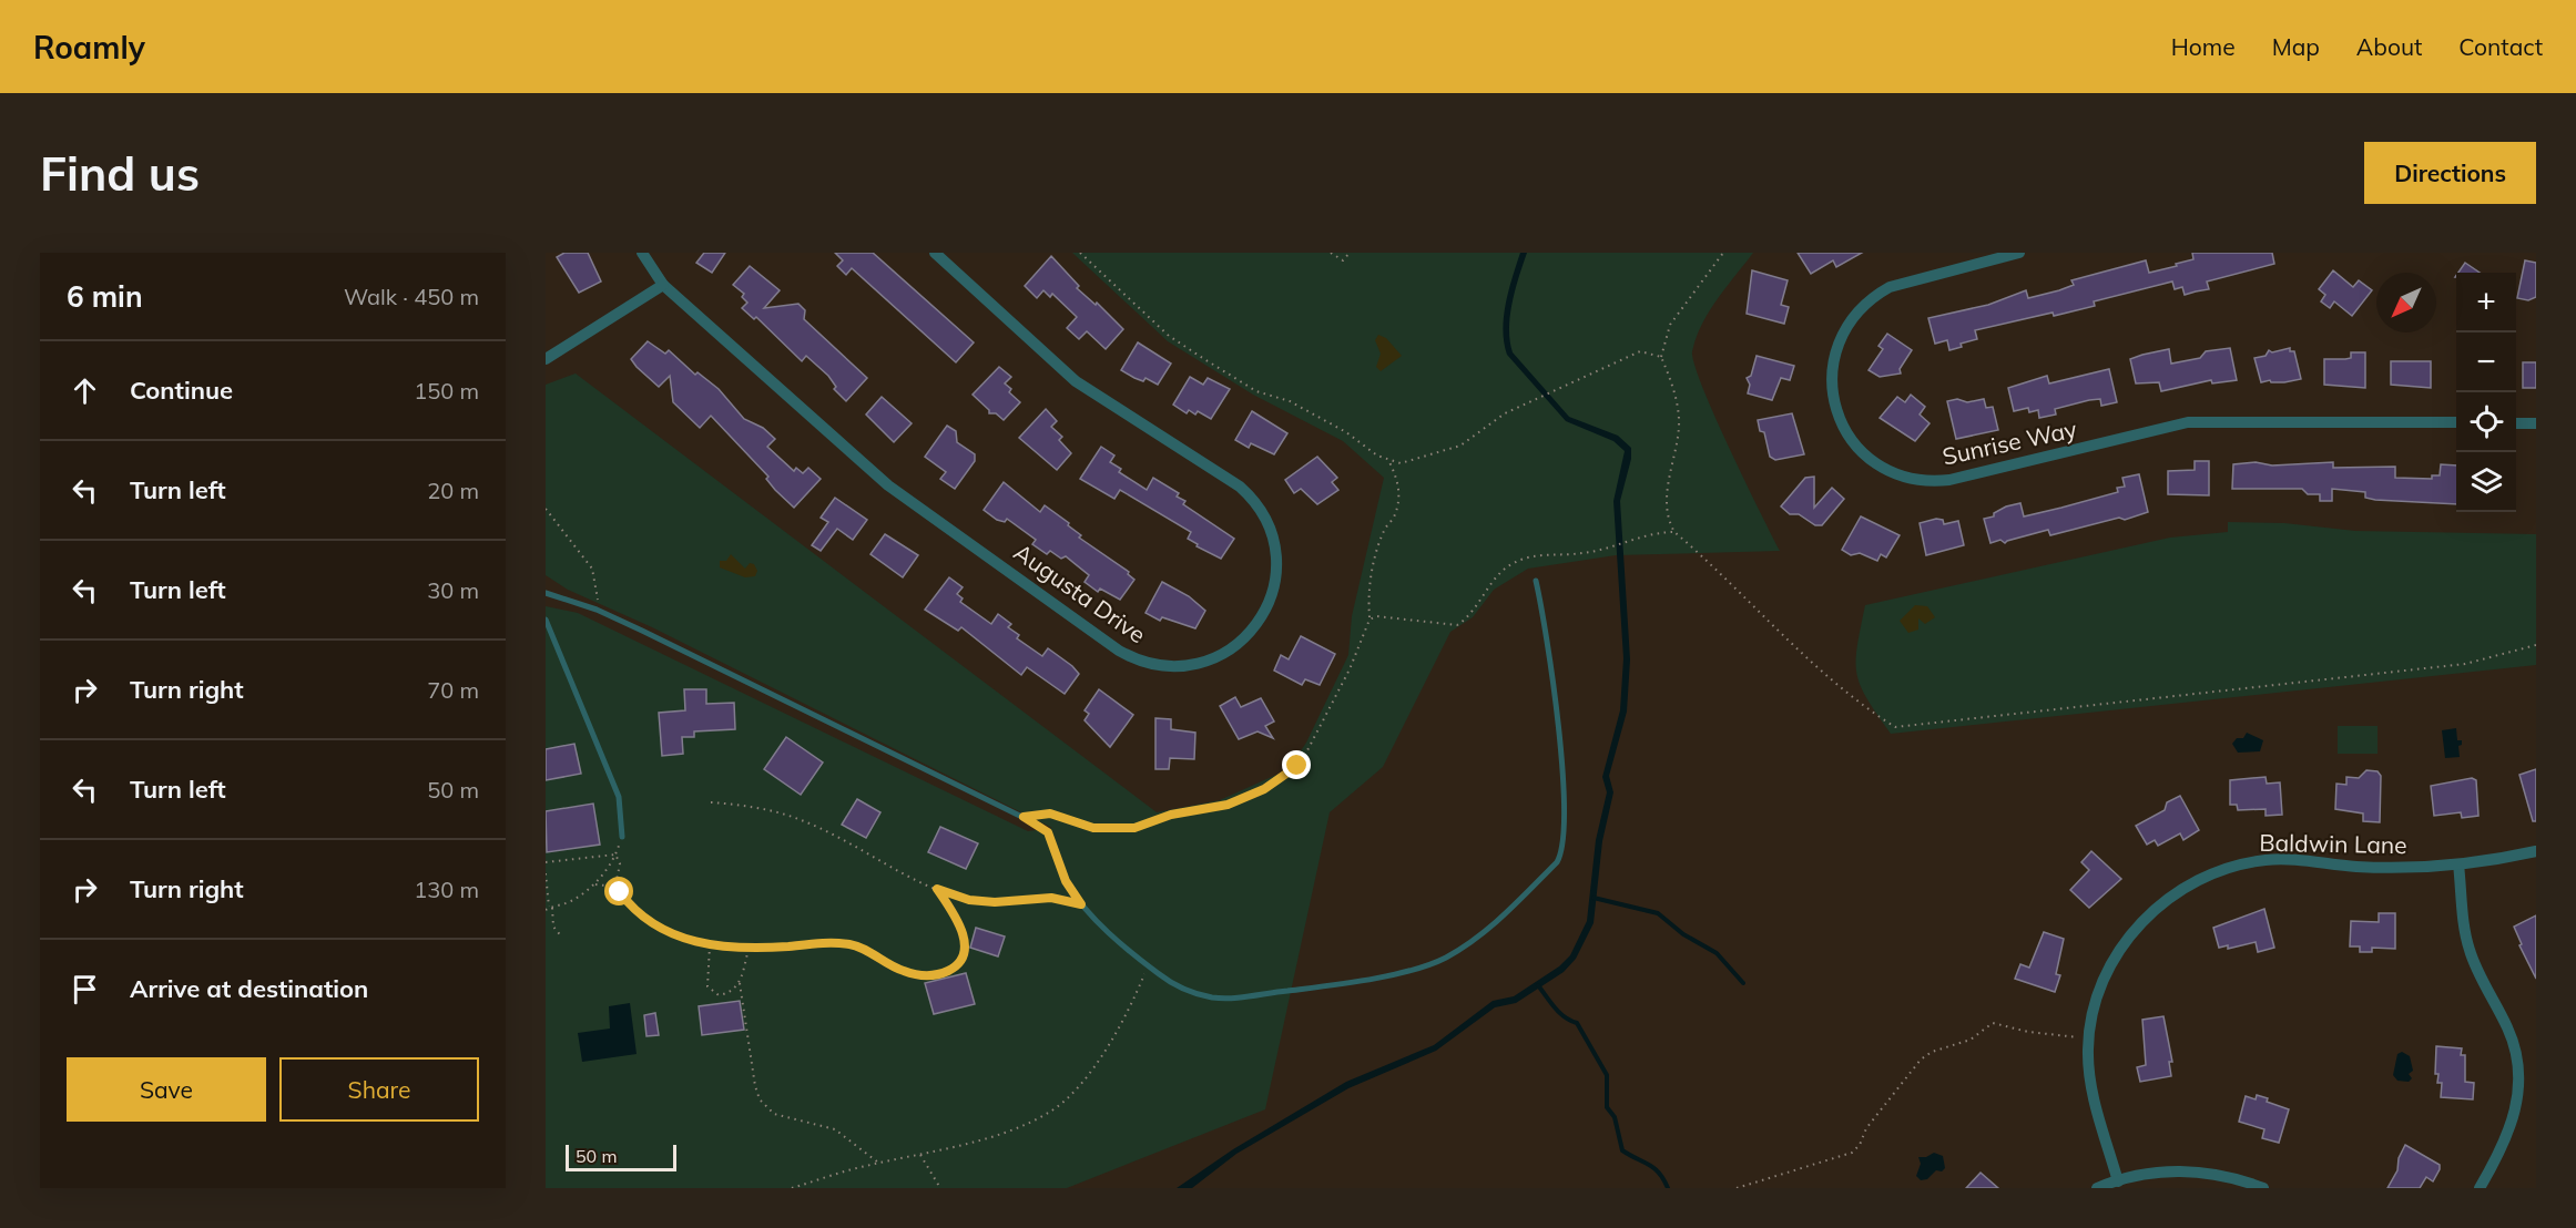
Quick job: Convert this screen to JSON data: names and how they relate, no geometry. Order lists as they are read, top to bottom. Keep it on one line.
{"streets":{"street":["Sunrise Way","Augusta Drive","Baldwin Lane"]},"scale_bar":"50 m","north":"bottom left","page":{"header":"Roamly","nav":["Home","Map","About","Contact"],"buttons":["Directions",["Save","Share"]],"title":"Find us","heading":["6 min","Walk · 450 m"],"map_buttons":["+","−"],"list":[["Continue","150 m"],["Turn left","20 m"],["Turn left","30 m"],["Turn right","70 m"],["Turn left","50 m"],["Turn right","130 m"],"Arrive at destination"],"scale":"50 m"}}
